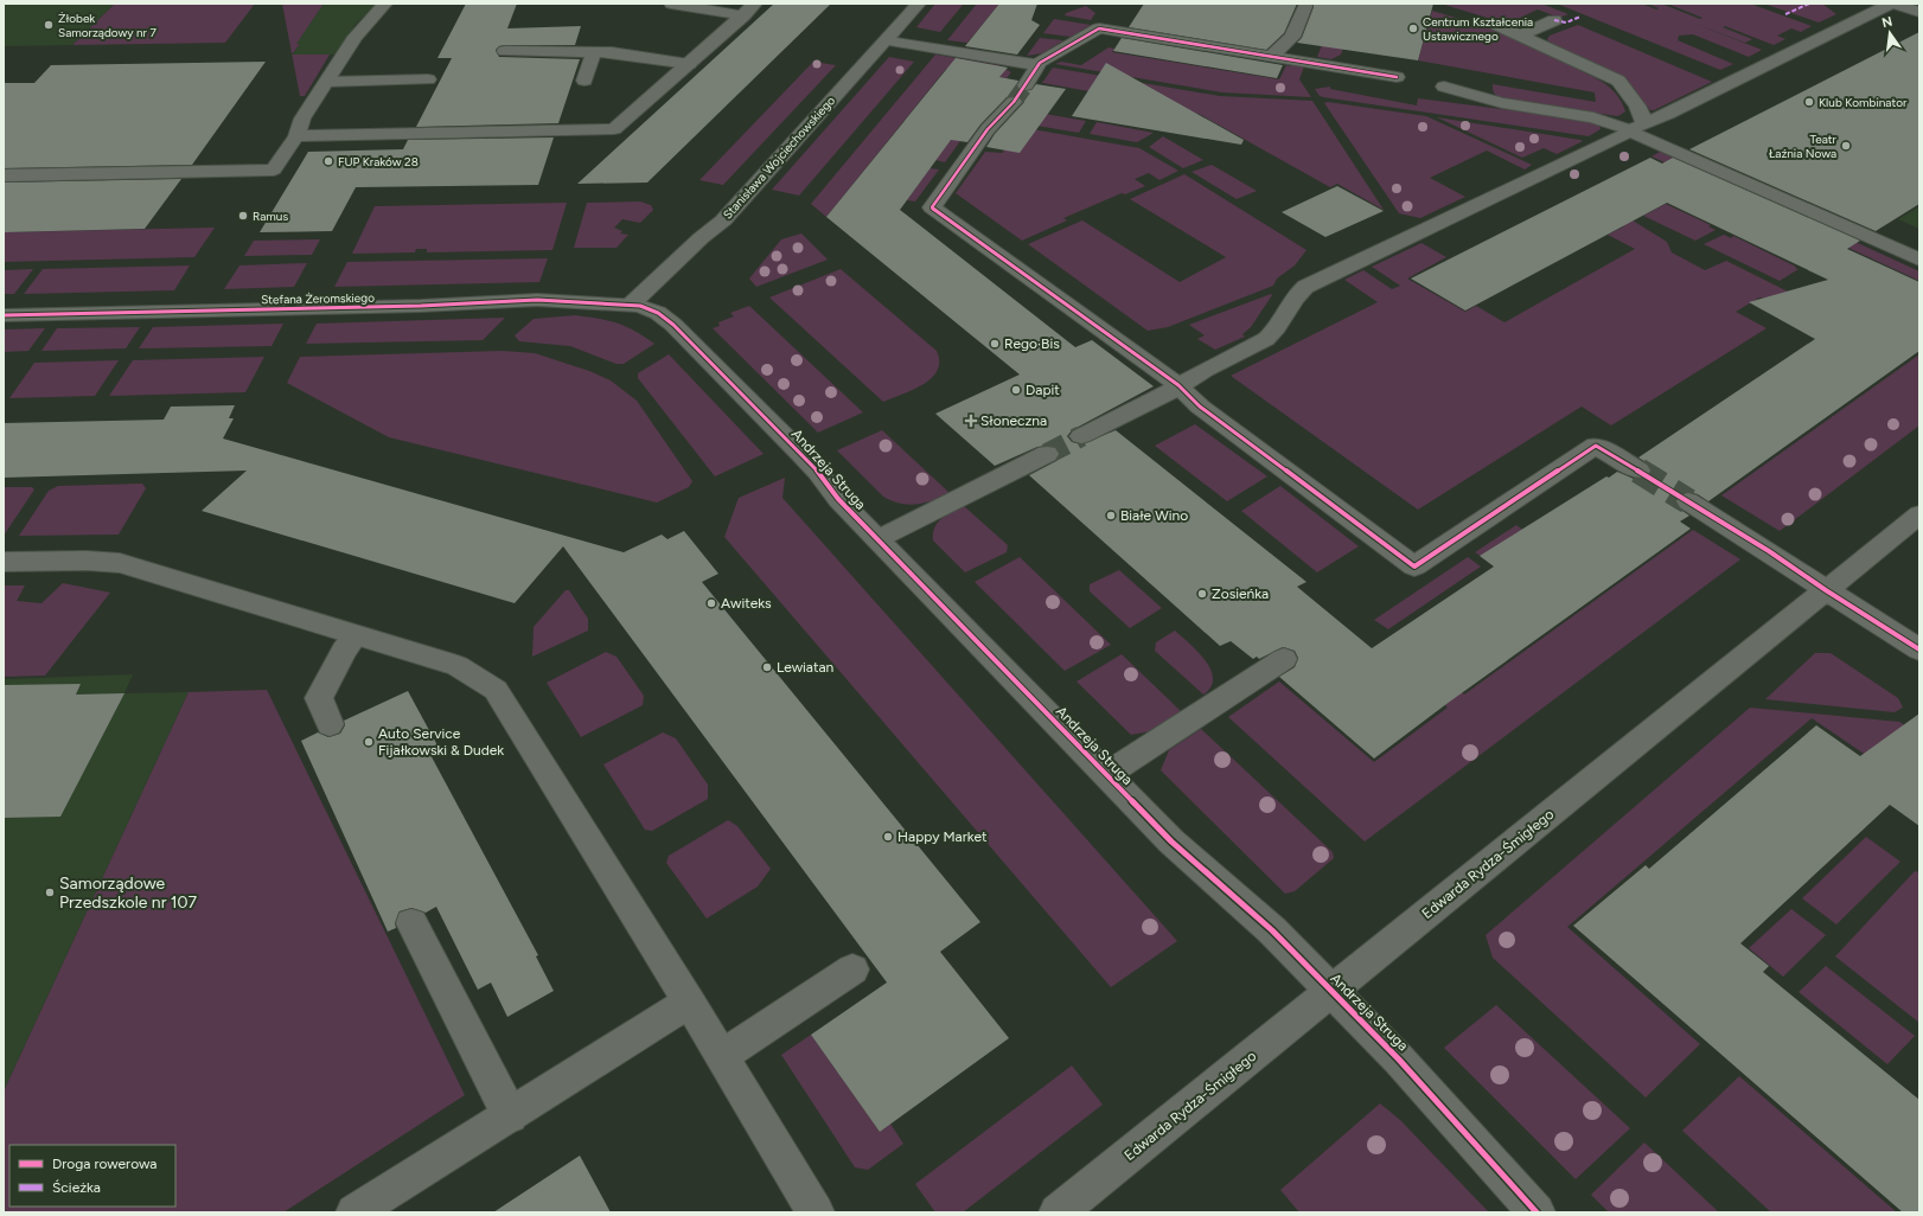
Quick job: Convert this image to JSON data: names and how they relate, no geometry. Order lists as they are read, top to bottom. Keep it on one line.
{"streets":{"street":["Stanisława Wojciechowskiego","Stefana Żeromskiego","Andrzeja Struga","Edwarda Rydza-Śmigłego"]},"crossings":[["Stanisława Wojciechowskiego","Stefana Żeromskiego"],["Stanisława Wojciechowskiego","Andrzeja Struga"],["Stefana Żeromskiego","Andrzeja Struga"],["Andrzeja Struga","Edwarda Rydza-Śmigłego"]],"places":{"other":["Żłobek Samorządowy nr 7","Centrum Kształcenia Ustawicznego","Klub Kombinator","Teatr Łaźnia Nowa","FUP Kraków 28","Ramus","Rego·Bis","Dapit","Białe Wino","Zosieńka","Awiteks","Lewiatan","Auto Service Fijałkowski & Dudek","Happy Market","Samorządowe Przedszkole nr 107"],"health":["Słoneczna"]},"legend":["Droga rowerowa","Ścieżka"],"north":"top"}
